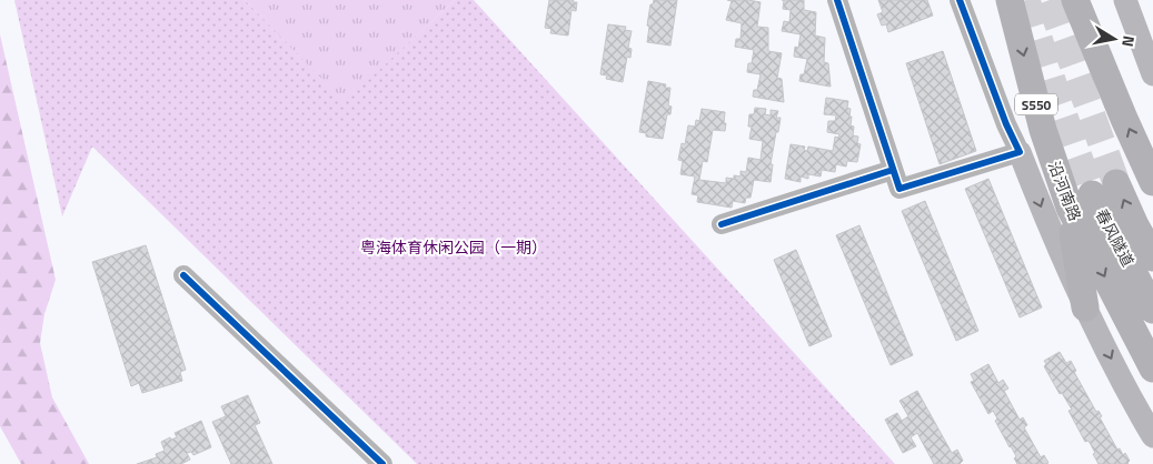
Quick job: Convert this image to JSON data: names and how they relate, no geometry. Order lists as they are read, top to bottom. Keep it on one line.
{"streets":{"highway":["S550","沿河南路","春风隧道"]},"crossings":[["沿河南路","春风隧道"]],"one_way":["沿河南路"],"parks":["粤海体育休闲公园（一期）"],"north":"right"}
